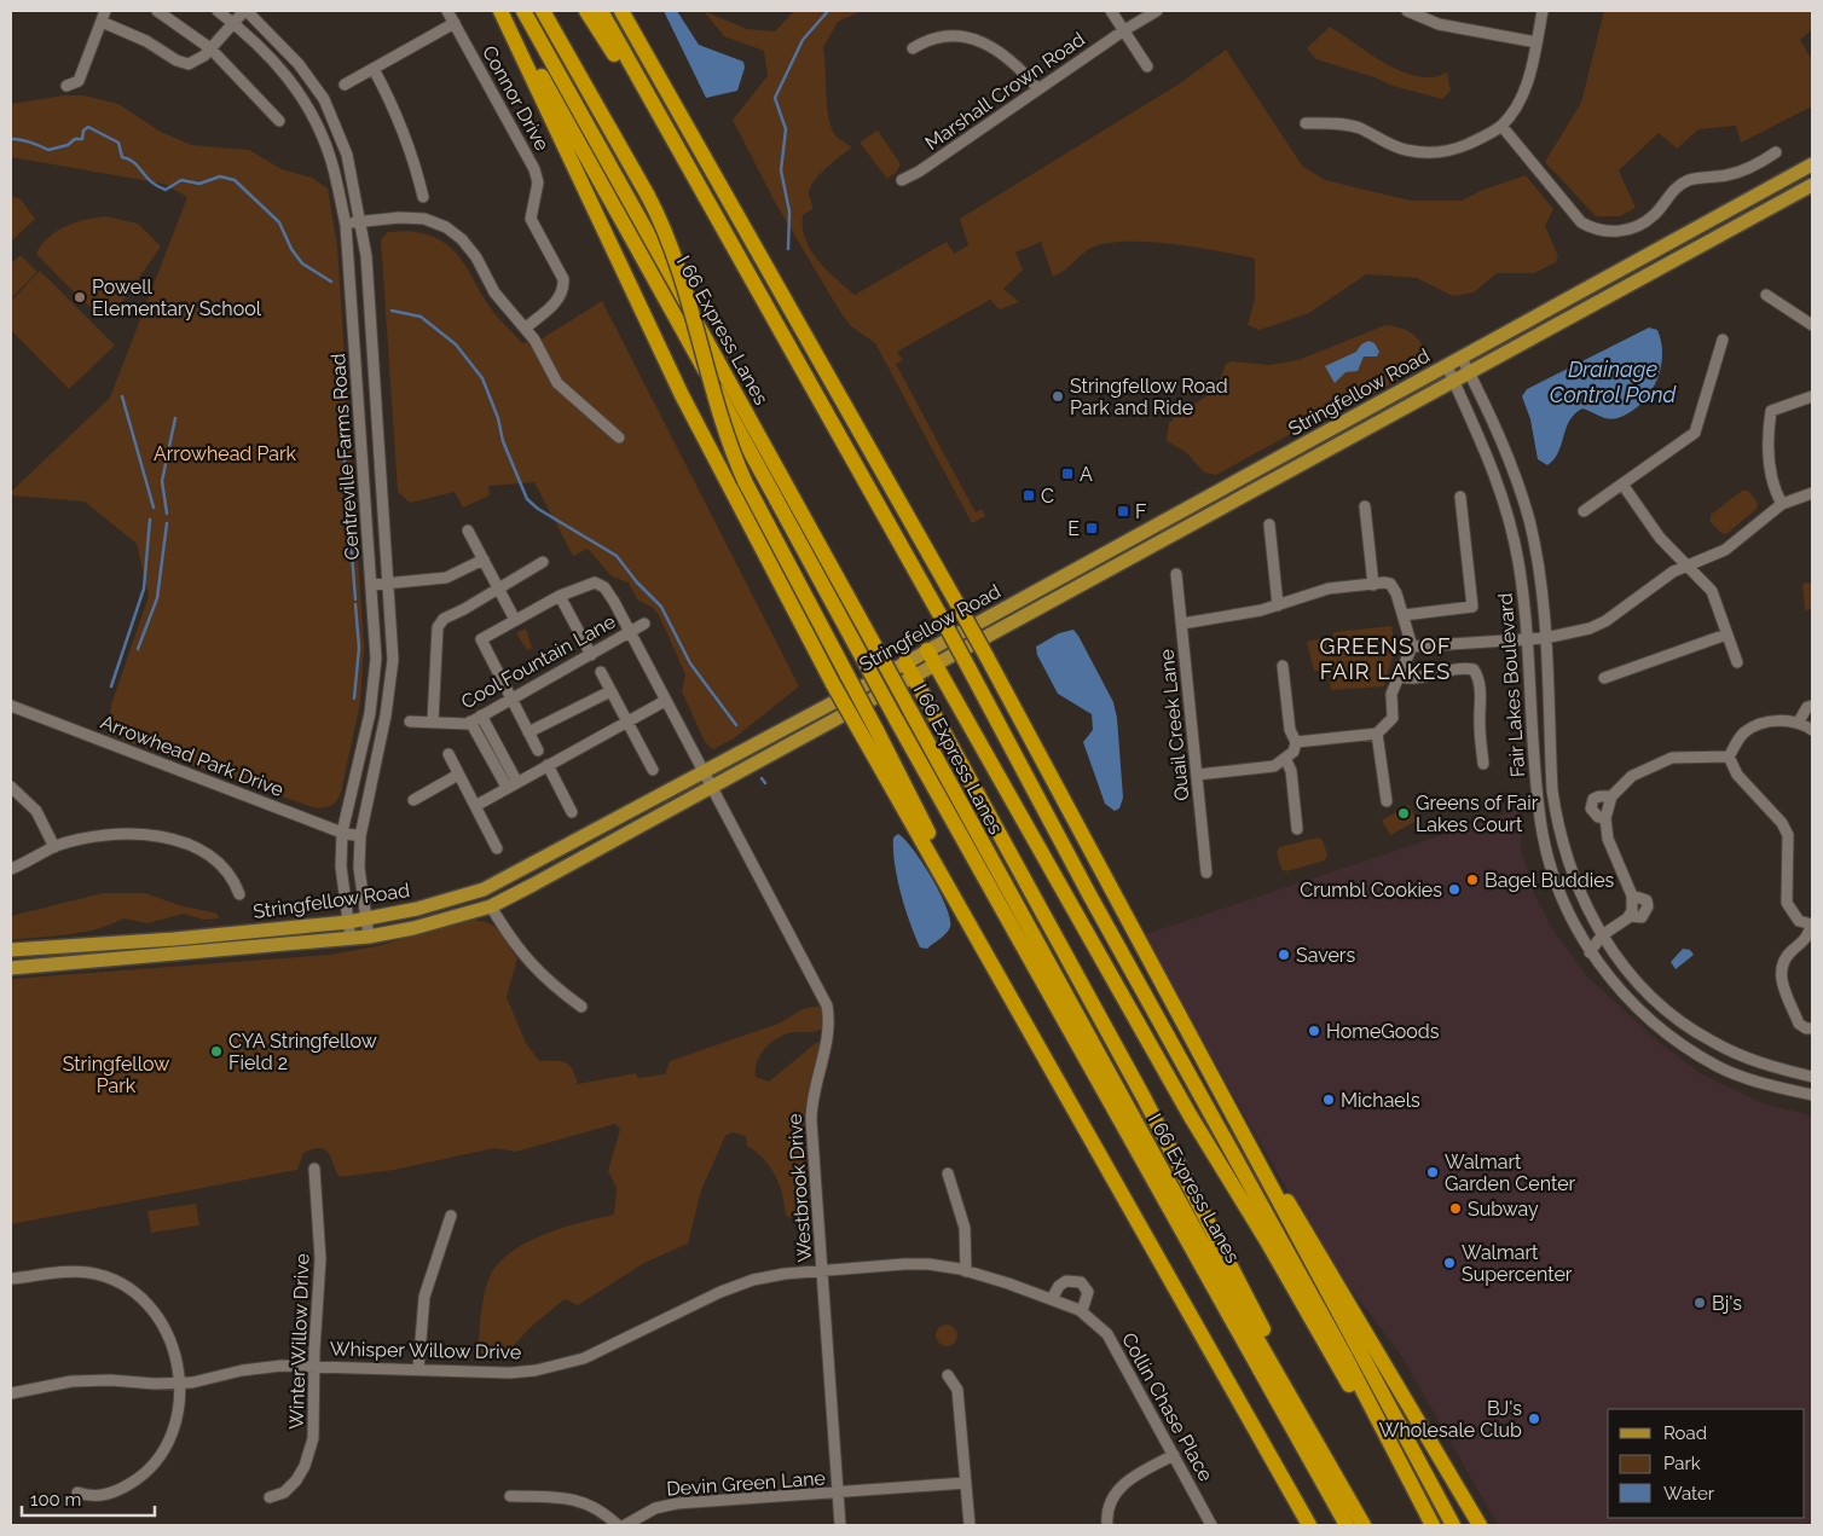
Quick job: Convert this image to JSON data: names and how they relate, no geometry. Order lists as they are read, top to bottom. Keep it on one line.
{"streets":{"highway":["I 66 Express Lanes"],"main road":["Stringfellow Road"],"street":["Marshall Crown Road","Connor Drive","Centreville Farms Road","Cool Fountain Lane","Fair Lakes Boulevard","Quail Creek Lane","Arrowhead Park Drive","Westbrook Drive","Winter Willow Drive","Whisper Willow Drive","Collin Chase Place","Devin Green Lane"]},"crossings":[["Stringfellow Road","Centreville Farms Road"],["Stringfellow Road","Fair Lakes Boulevard"],["Stringfellow Road","Westbrook Drive"],["Centreville Farms Road","Arrowhead Park Drive"],["Cool Fountain Lane","Westbrook Drive"],["Westbrook Drive","Whisper Willow Drive"],["Westbrook Drive","Collin Chase Place"],["Westbrook Drive","Devin Green Lane"],["Winter Willow Drive","Whisper Willow Drive"],["Whisper Willow Drive","Collin Chase Place"]],"districts":["GREENS OF FAIR LAKES"],"water":["Drainage Control Pond"],"parks":["Arrowhead Park","Stringfellow Park"],"places":{"other":["Powell Elementary School","Stringfellow Road Park and Ride","Greens of Fair Lakes Court","Bagel Buddies","Crumbl Cookies","Savers","HomeGoods","CYA Stringfellow Field 2","Michaels","Walmart Garden Center","Subway","Walmart Supercenter","Bj's","BJ's Wholesale Club"],"transit":["A","C","F","E"]},"legend":["Road","Park","Water"],"scale_bar":"100 m"}
